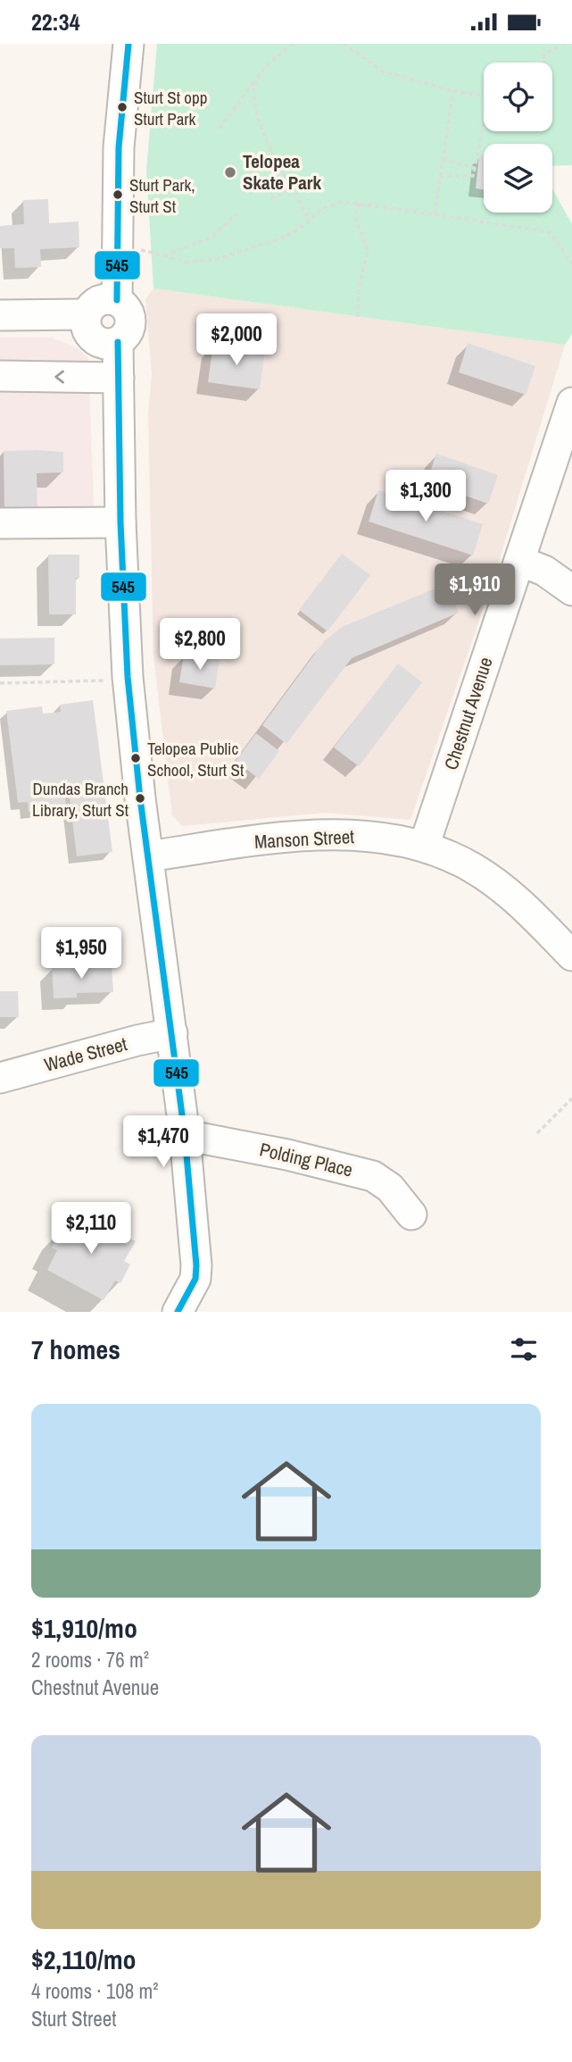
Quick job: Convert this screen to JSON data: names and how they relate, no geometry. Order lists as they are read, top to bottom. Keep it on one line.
{"streets":{"street":["Chestnut Avenue","Manson Street","Wade Street","Polding Place"]},"crossings":[["Chestnut Avenue","Manson Street"]],"places":["Sturt St opp Sturt Park","Telopea Skate Park","Sturt Park, Sturt St","Telopea Public School, Sturt St","Dundas Branch Library, Sturt St"],"lines":["transit line 545"],"page":{"status":"22:34","price":["$2,000","$1,300","$1,910","$2,800","$1,950","$1,470","$2,110"],"heading":"7 homes","list":[{"name":"$1,910/mo","note":"2 rooms · 76 m² · Chestnut Avenue"},{"name":"$2,110/mo","note":"4 rooms · 108 m² · Sturt Street"}]}}
